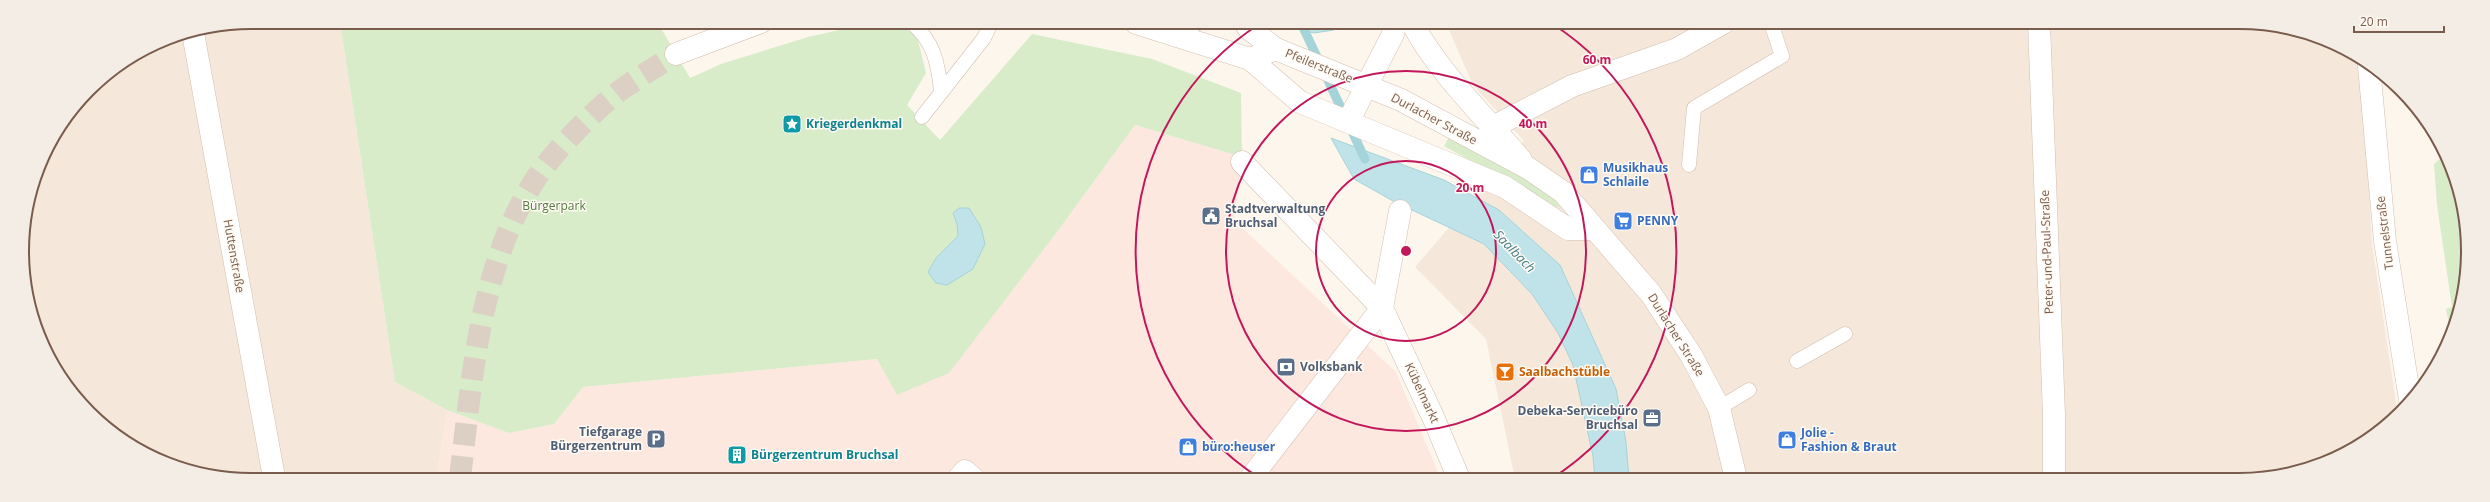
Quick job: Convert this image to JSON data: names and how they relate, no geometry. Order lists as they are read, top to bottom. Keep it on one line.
{"streets":{"street":["Pfeilerstraße","Durlacher Straße","Tunnelstraße","Peter-und-Paul-Straße","Huttenstraße","Kübelmarkt"]},"crossings":[["Pfeilerstraße","Durlacher Straße"]],"water":["Saalbach"],"parks":["Bürgerpark"],"places":{"place":["Kriegerdenkmal"],"shop":["Musikhaus Schlaile","Jolie - Fashion & Braut","büro:heuser"],"public building":["Stadtverwaltung Bruchsal"],"supermarket":["PENNY"],"bank":["Volksbank"],"bar":["Saalbachstüble"],"office":["Debeka-Servicebüro Bruchsal"],"parking":["Tiefgarage Bürgerzentrum"],"building":["Bürgerzentrum Bruchsal"]},"scale_bar":"20 m","rings":["60 m","40 m","20 m"]}
